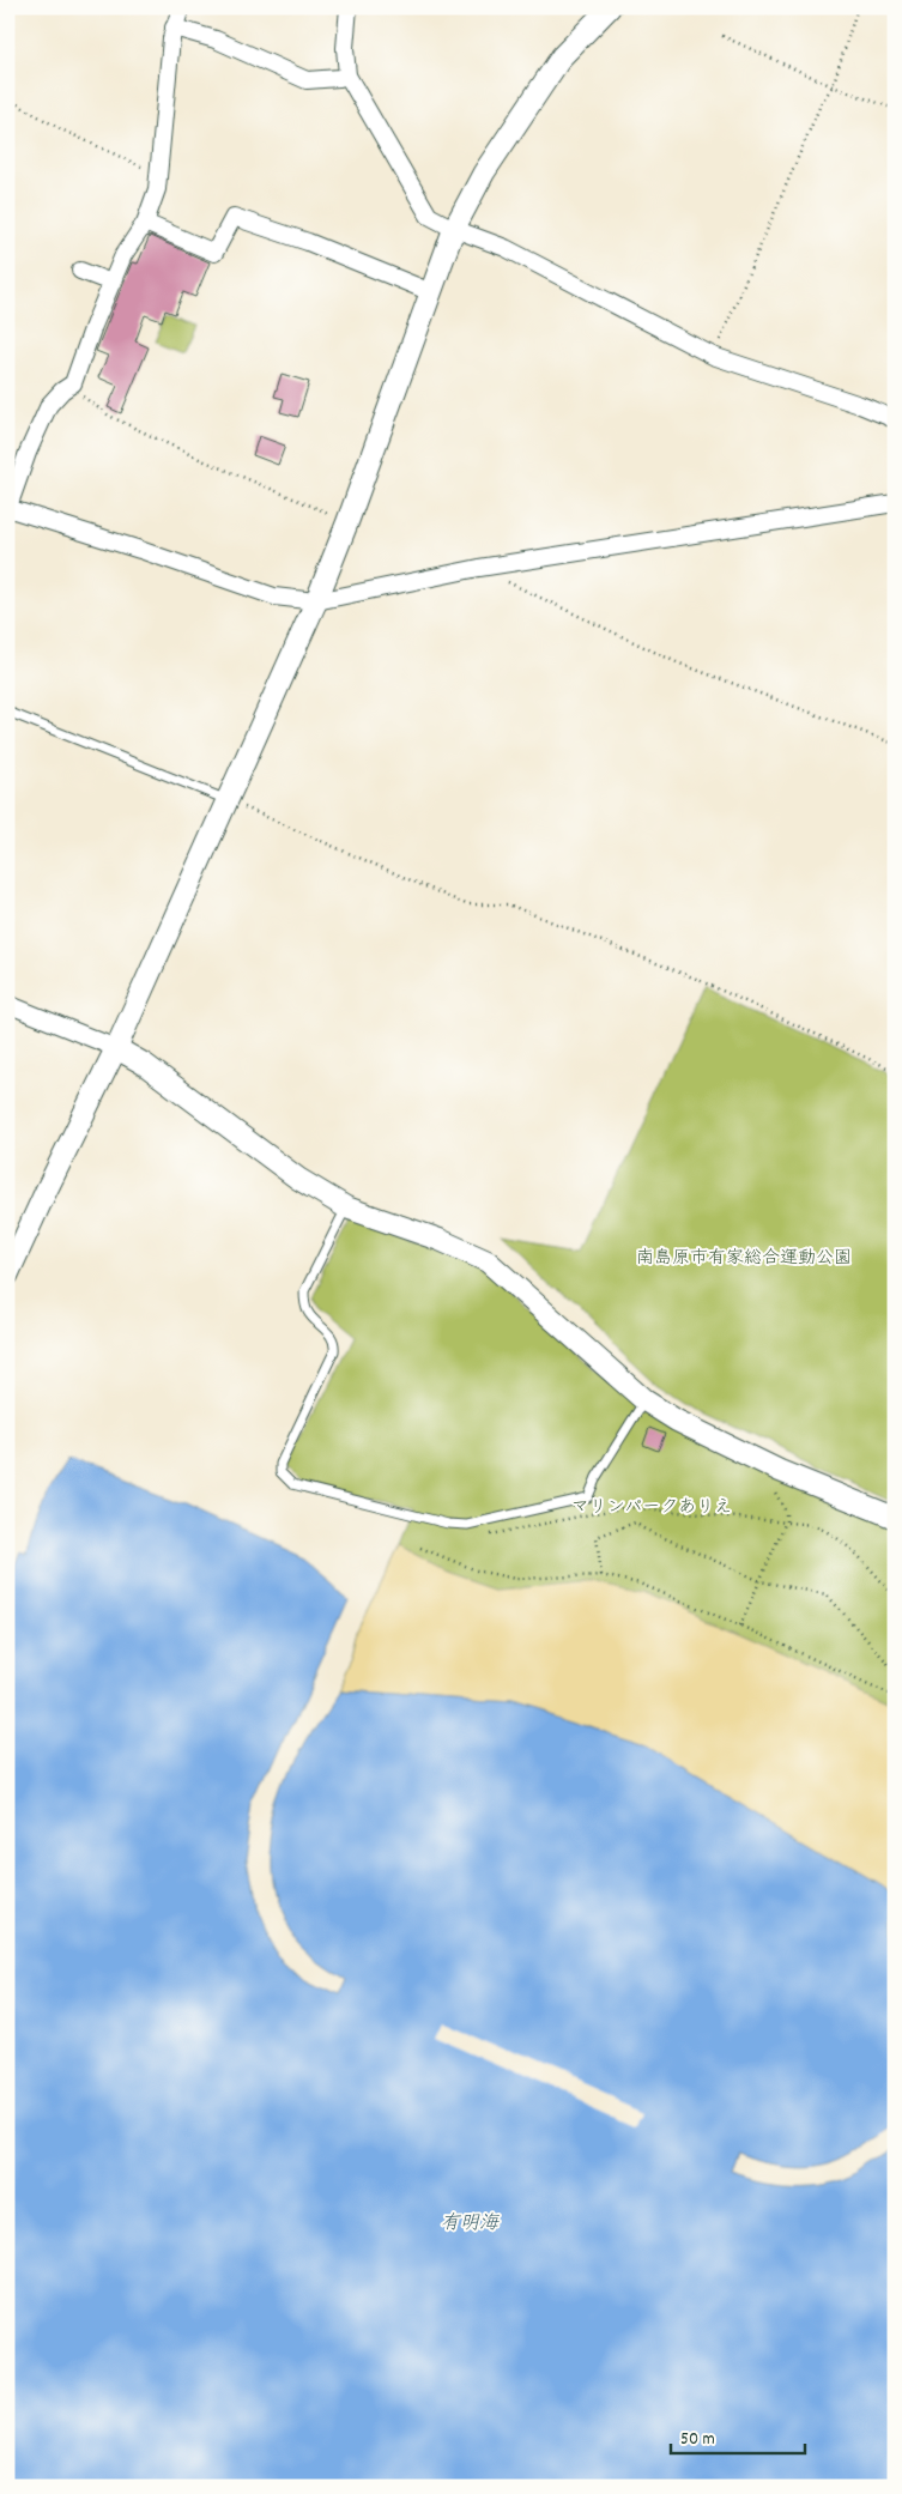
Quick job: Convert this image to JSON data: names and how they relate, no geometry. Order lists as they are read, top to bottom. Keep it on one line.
{"water":["有明海"],"parks":["南島原市有家総合運動公園","マリンパークありえ"],"scale_bar":"50 m"}
